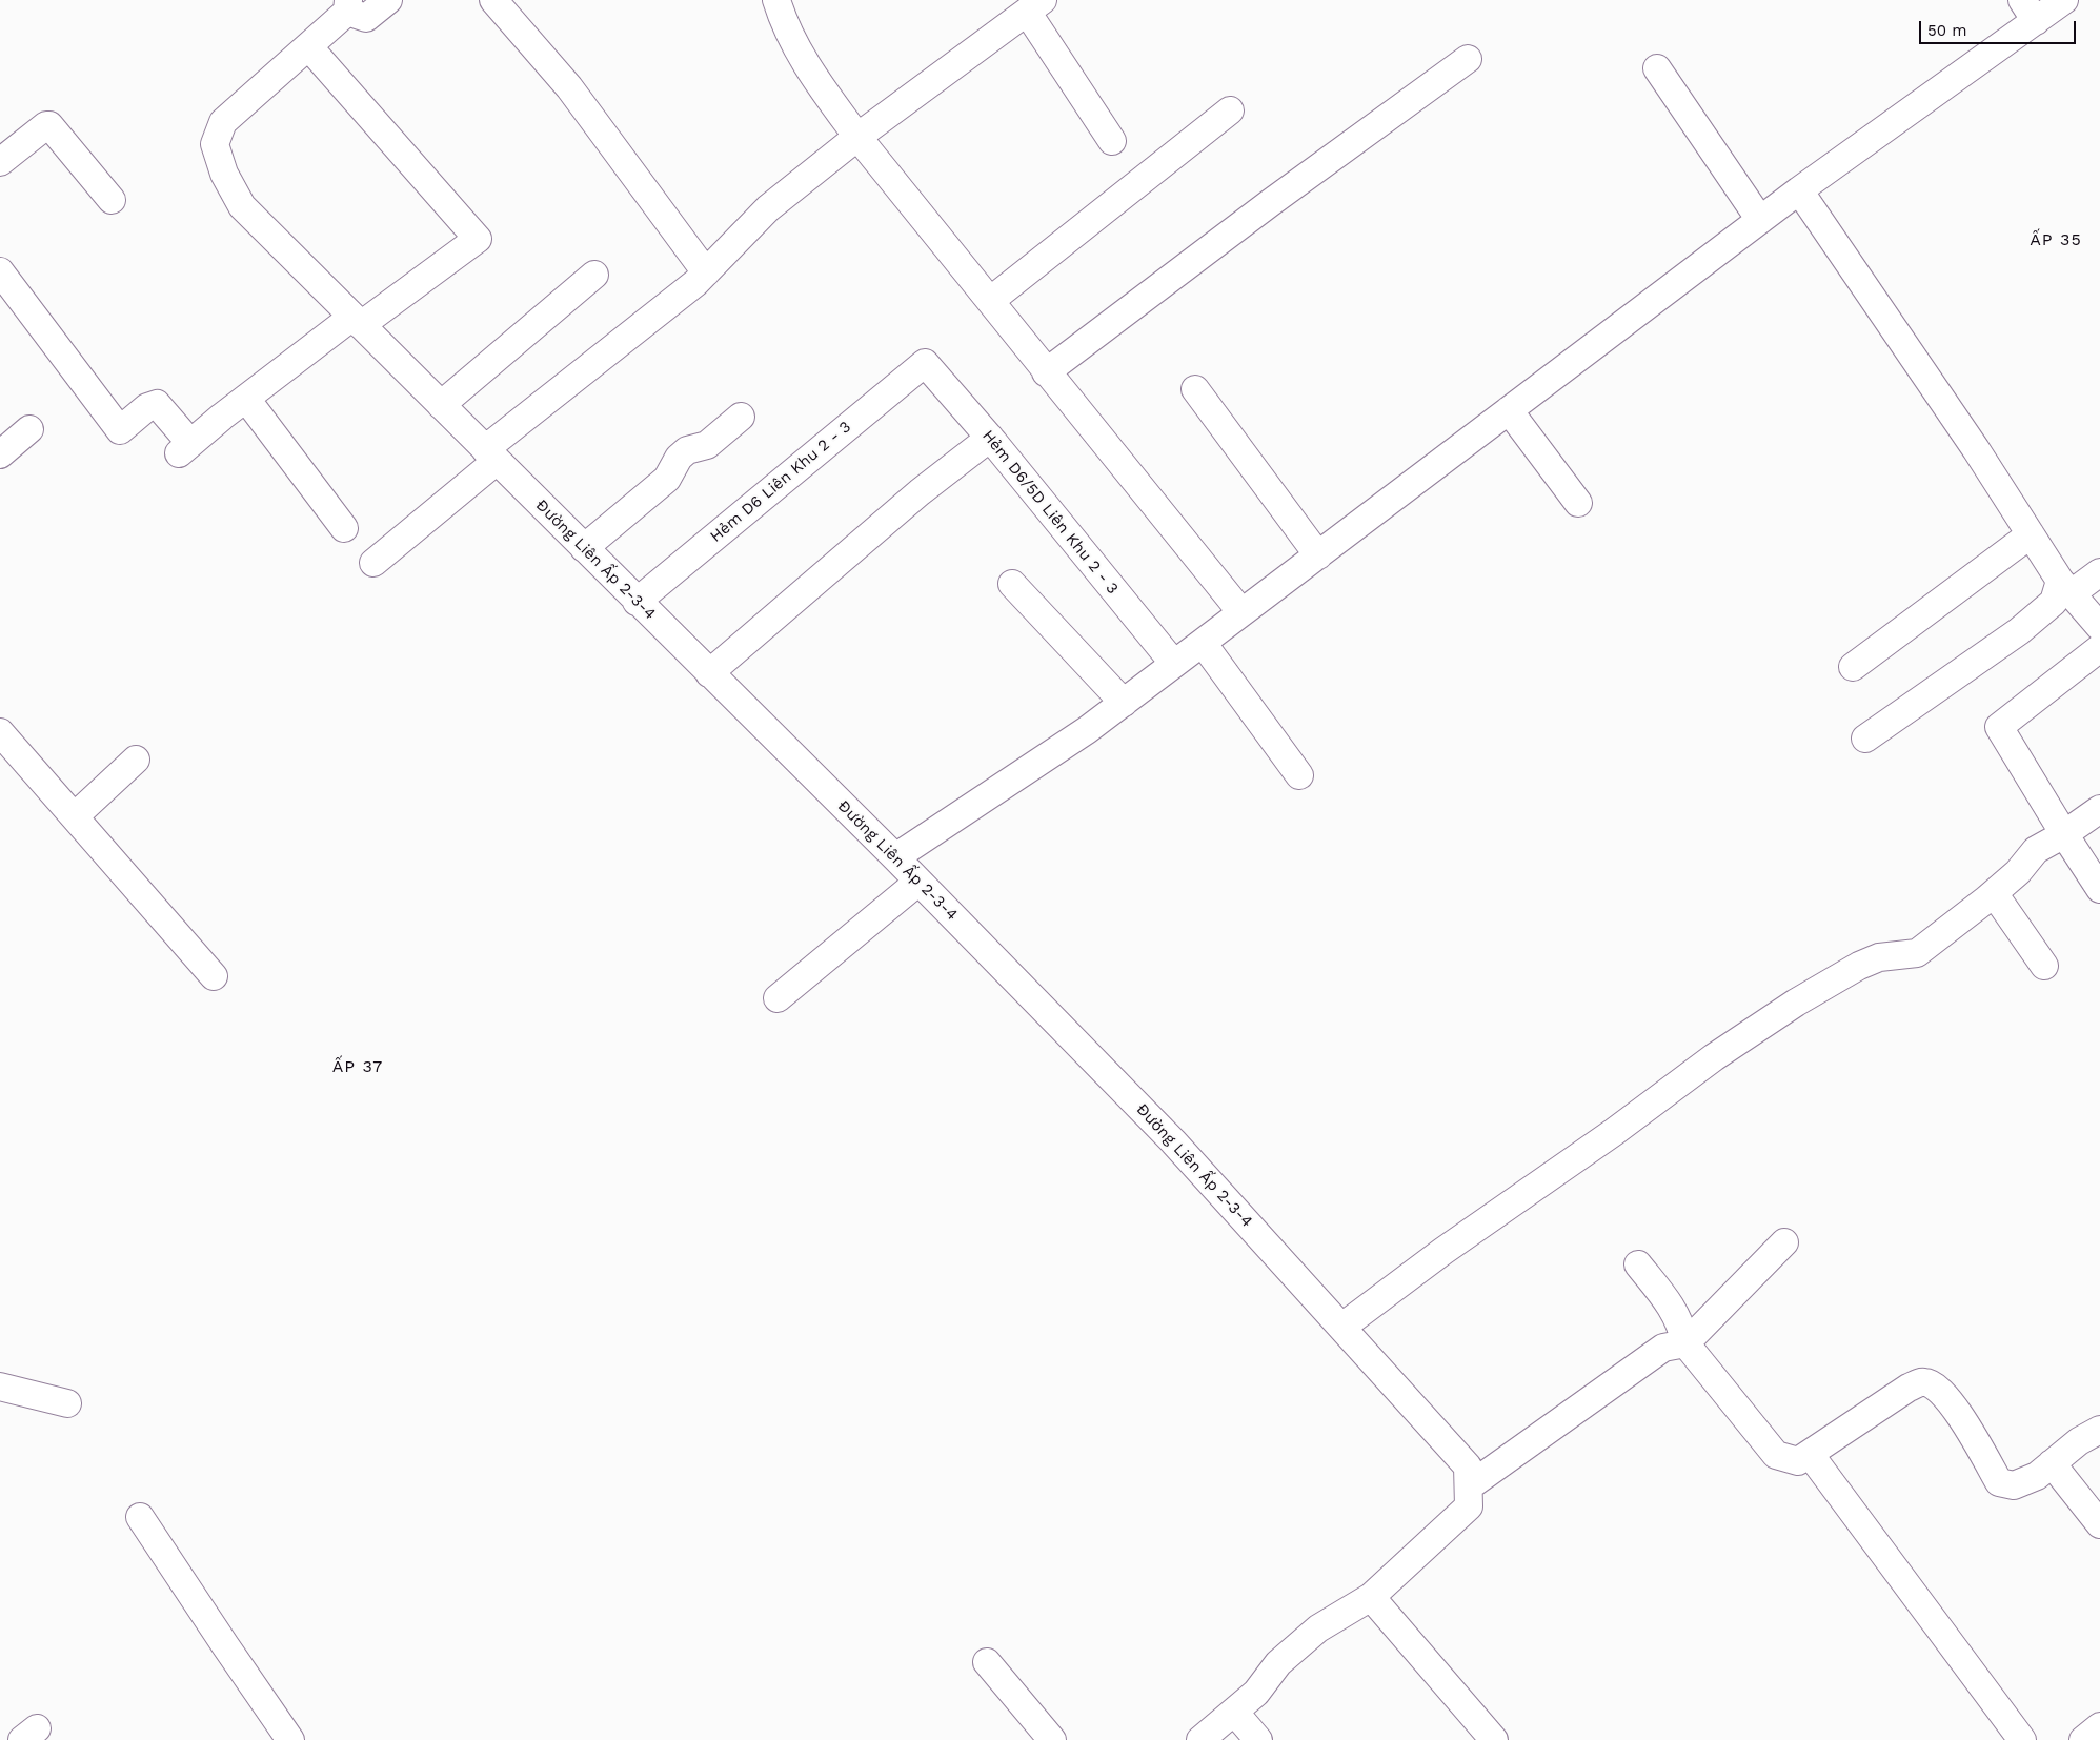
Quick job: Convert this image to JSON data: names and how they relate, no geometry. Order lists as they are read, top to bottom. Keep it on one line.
{"streets":{"street":["Hẻm D6 Liên Khu 2 - 3","Hẻm D6/5D Liên Khu 2 - 3","Đường Liên Ấp 2-3-4"]},"crossings":[["Hẻm D6 Liên Khu 2 - 3","Hẻm D6/5D Liên Khu 2 - 3"],["Hẻm D6 Liên Khu 2 - 3","Đường Liên Ấp 2-3-4"]],"districts":["ẤP 35","ẤP 37"],"scale_bar":"50 m"}
